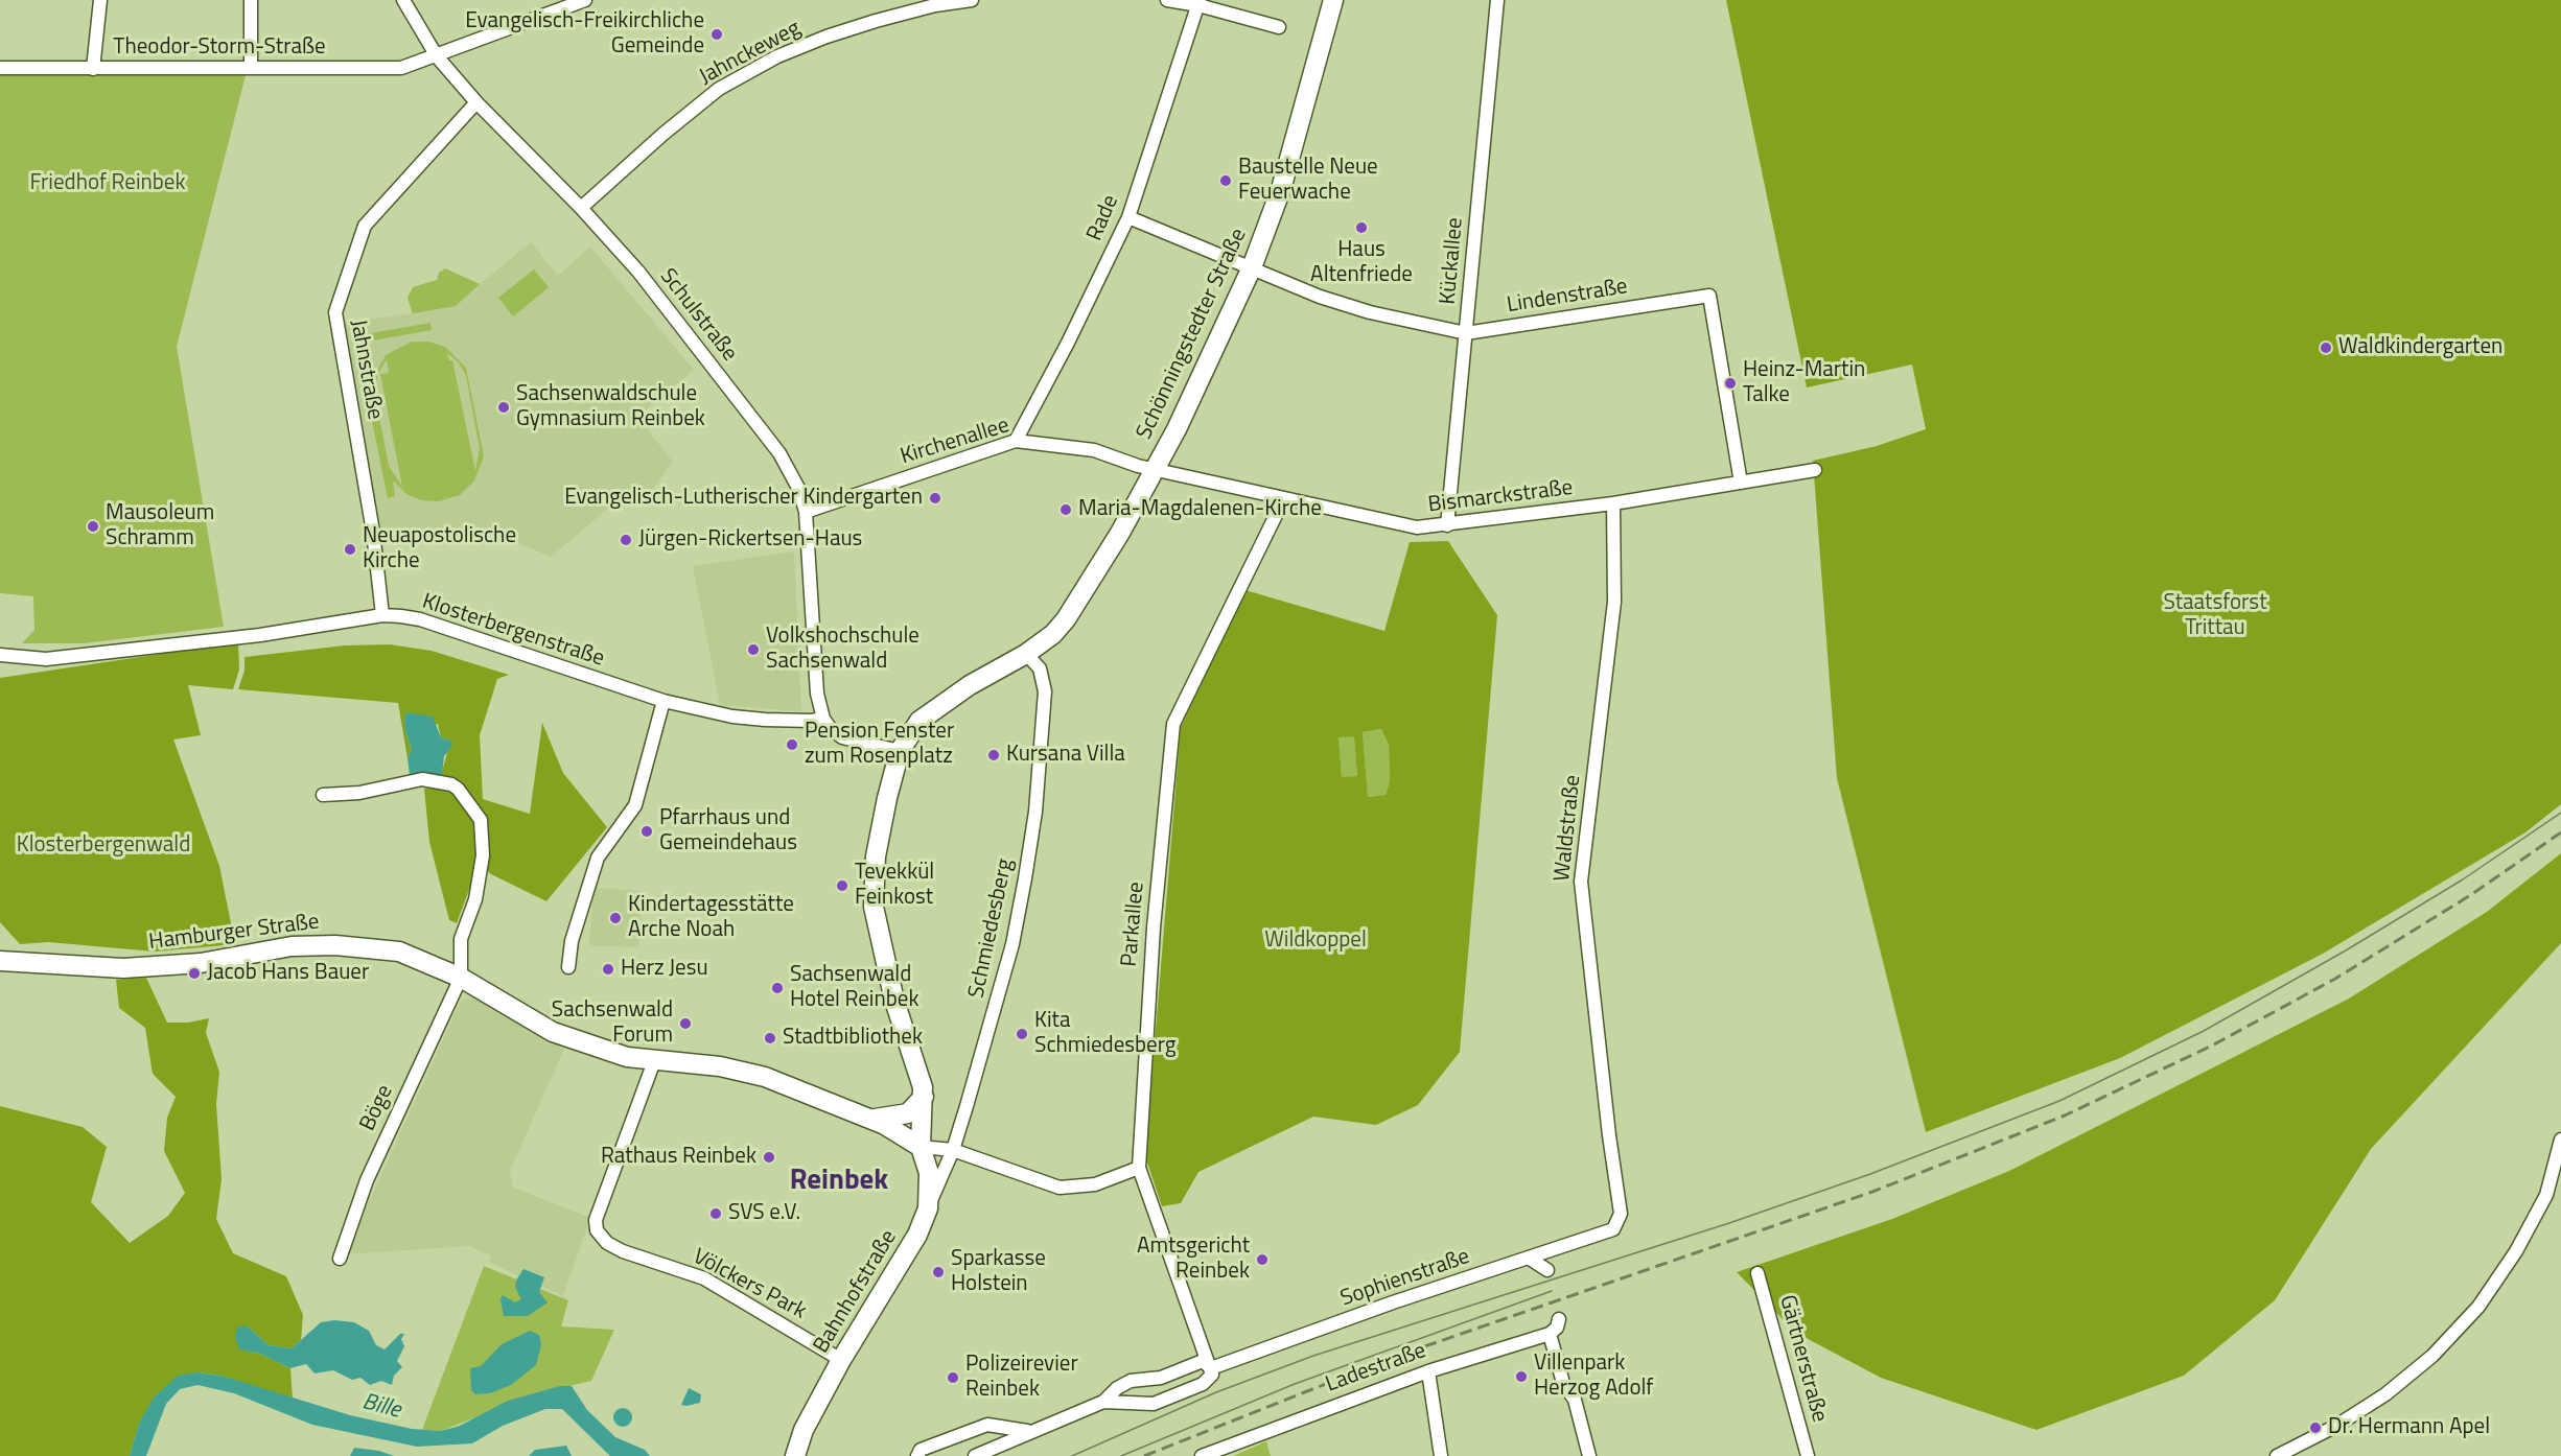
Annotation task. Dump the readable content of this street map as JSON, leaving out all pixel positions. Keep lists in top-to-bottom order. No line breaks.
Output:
{"streets":{"main road":["Schönningstedter Straße","Hamburger Straße","Bahnhofstraße"],"street":["Theodor-Storm-Straße","Jahnckeweg","Rade","Kückallee","Lindenstraße","Schulstraße","Jahnstraße","Kirchenallee","Bismarckstraße","Klosterbergenstraße","Waldstraße","Parkallee","Schmiedesberg","Böge","Sophienstraße","Völckers Park","Gärtnerstraße","Ladestraße"]},"crossings":[["Theodor-Storm-Straße","Schulstraße"],["Jahnckeweg","Schulstraße"],["Rade","Lindenstraße"],["Rade","Kirchenallee"],["Kückallee","Lindenstraße"],["Kückallee","Bismarckstraße"],["Lindenstraße","Schönningstedter Straße"],["Lindenstraße","Bismarckstraße"],["Schulstraße","Jahnstraße"],["Schulstraße","Kirchenallee"],["Schulstraße","Klosterbergenstraße"],["Schönningstedter Straße","Kirchenallee"],["Schönningstedter Straße","Bismarckstraße"],["Schönningstedter Straße","Schmiedesberg"],["Schönningstedter Straße","Bahnhofstraße"],["Jahnstraße","Klosterbergenstraße"],["Kirchenallee","Bismarckstraße"],["Bismarckstraße","Waldstraße"],["Bismarckstraße","Parkallee"],["Waldstraße","Sophienstraße"],["Parkallee","Sophienstraße"],["Schmiedesberg","Bahnhofstraße"],["Hamburger Straße","Böge"],["Hamburger Straße","Völckers Park"],["Hamburger Straße","Bahnhofstraße"],["Völckers Park","Bahnhofstraße"]],"districts":["Reinbek"],"water":["Bille"],"parks":["Friedhof Reinbek","Staatsforst Trittau","Klosterbergenwald","Wildkoppel"],"places":["Evangelisch-Freikirchliche Gemeinde","Baustelle Neue Feuerwache","Haus Altenfriede","Waldkindergarten","Heinz-Martin Talke","Sachsenwaldschule Gymnasium Reinbek","Evangelisch-Lutherischer Kindergarten","Maria-Magdalenen-Kirche","Mausoleum Schramm","Jürgen-Rickertsen-Haus","Neuapostolische Kirche","Volkshochschule Sachsenwald","Pension Fenster zum Rosenplatz","Kursana Villa","Pfarrhaus und Gemeindehaus","Tevekkül Feinkost","Kindertagesstätte Arche Noah","Herz Jesu","Jacob Hans Bauer","Sachsenwald Hotel Reinbek","Sachsenwald Forum","Kita Schmiedesberg","Stadtbibliothek","Rathaus Reinbek","SVS e.V.","Amtsgericht Reinbek","Sparkasse Holstein","Villenpark Herzog Adolf","Polizeirevier Reinbek","Dr. Hermann Apel"]}
